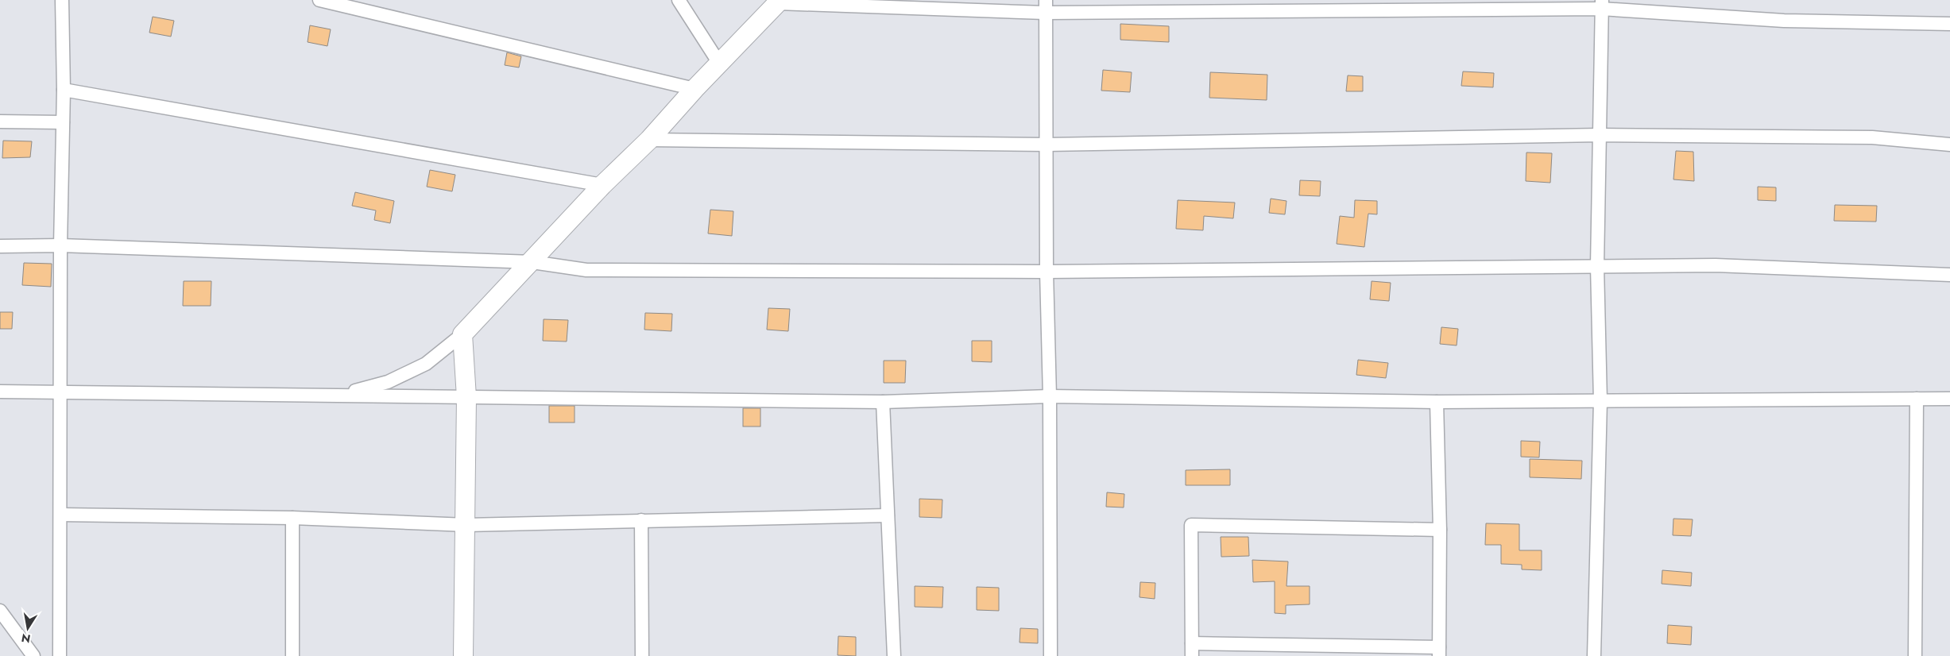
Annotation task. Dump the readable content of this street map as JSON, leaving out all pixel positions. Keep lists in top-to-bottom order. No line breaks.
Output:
{"north":"bottom"}
